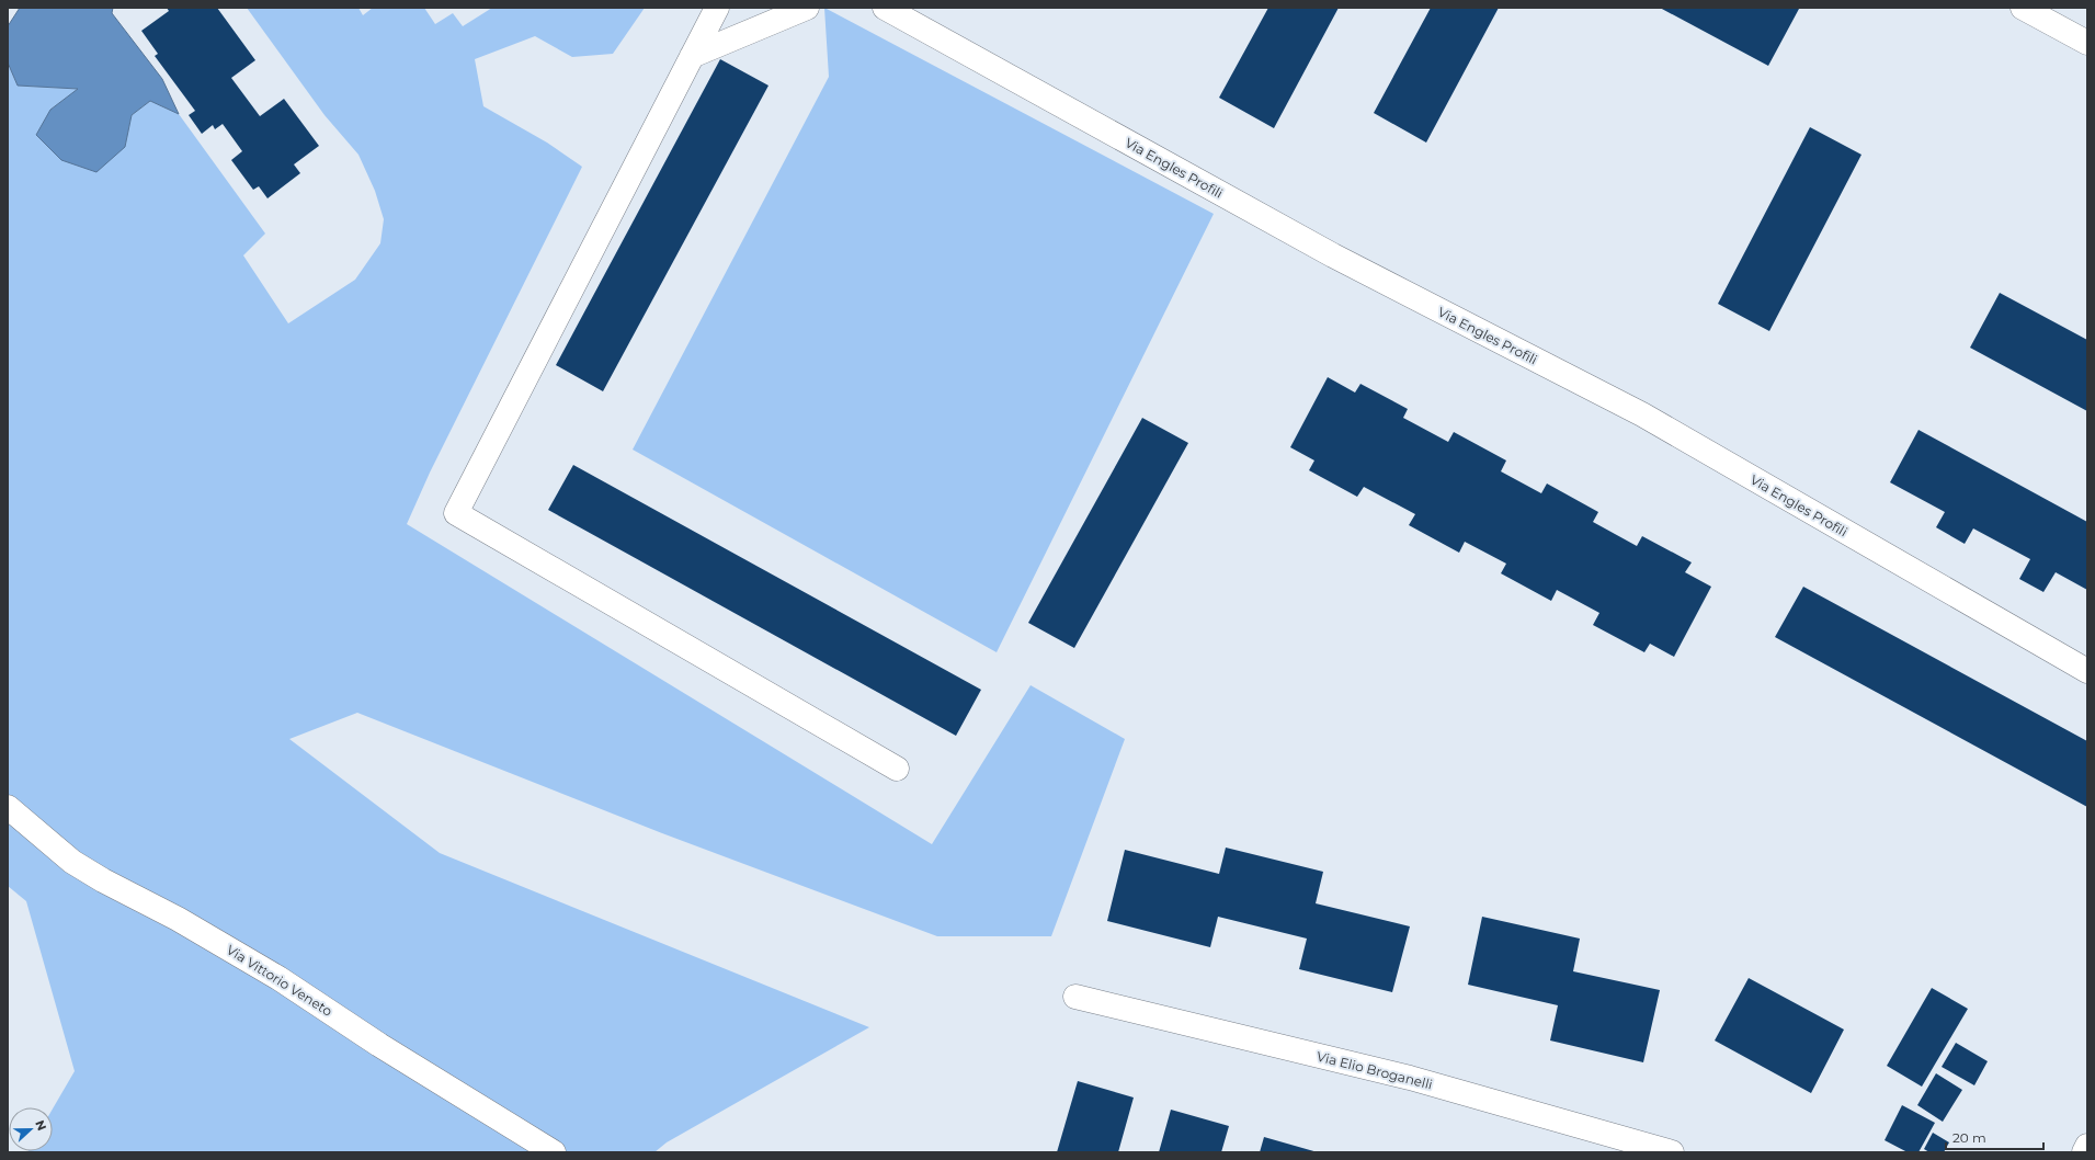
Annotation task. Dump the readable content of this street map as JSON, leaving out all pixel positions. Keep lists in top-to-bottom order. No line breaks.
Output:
{"streets":{"street":["Via Engles Profili","Via Vittorio Veneto","Via Elio Broganelli"]},"scale_bar":"20 m","north":"right"}
